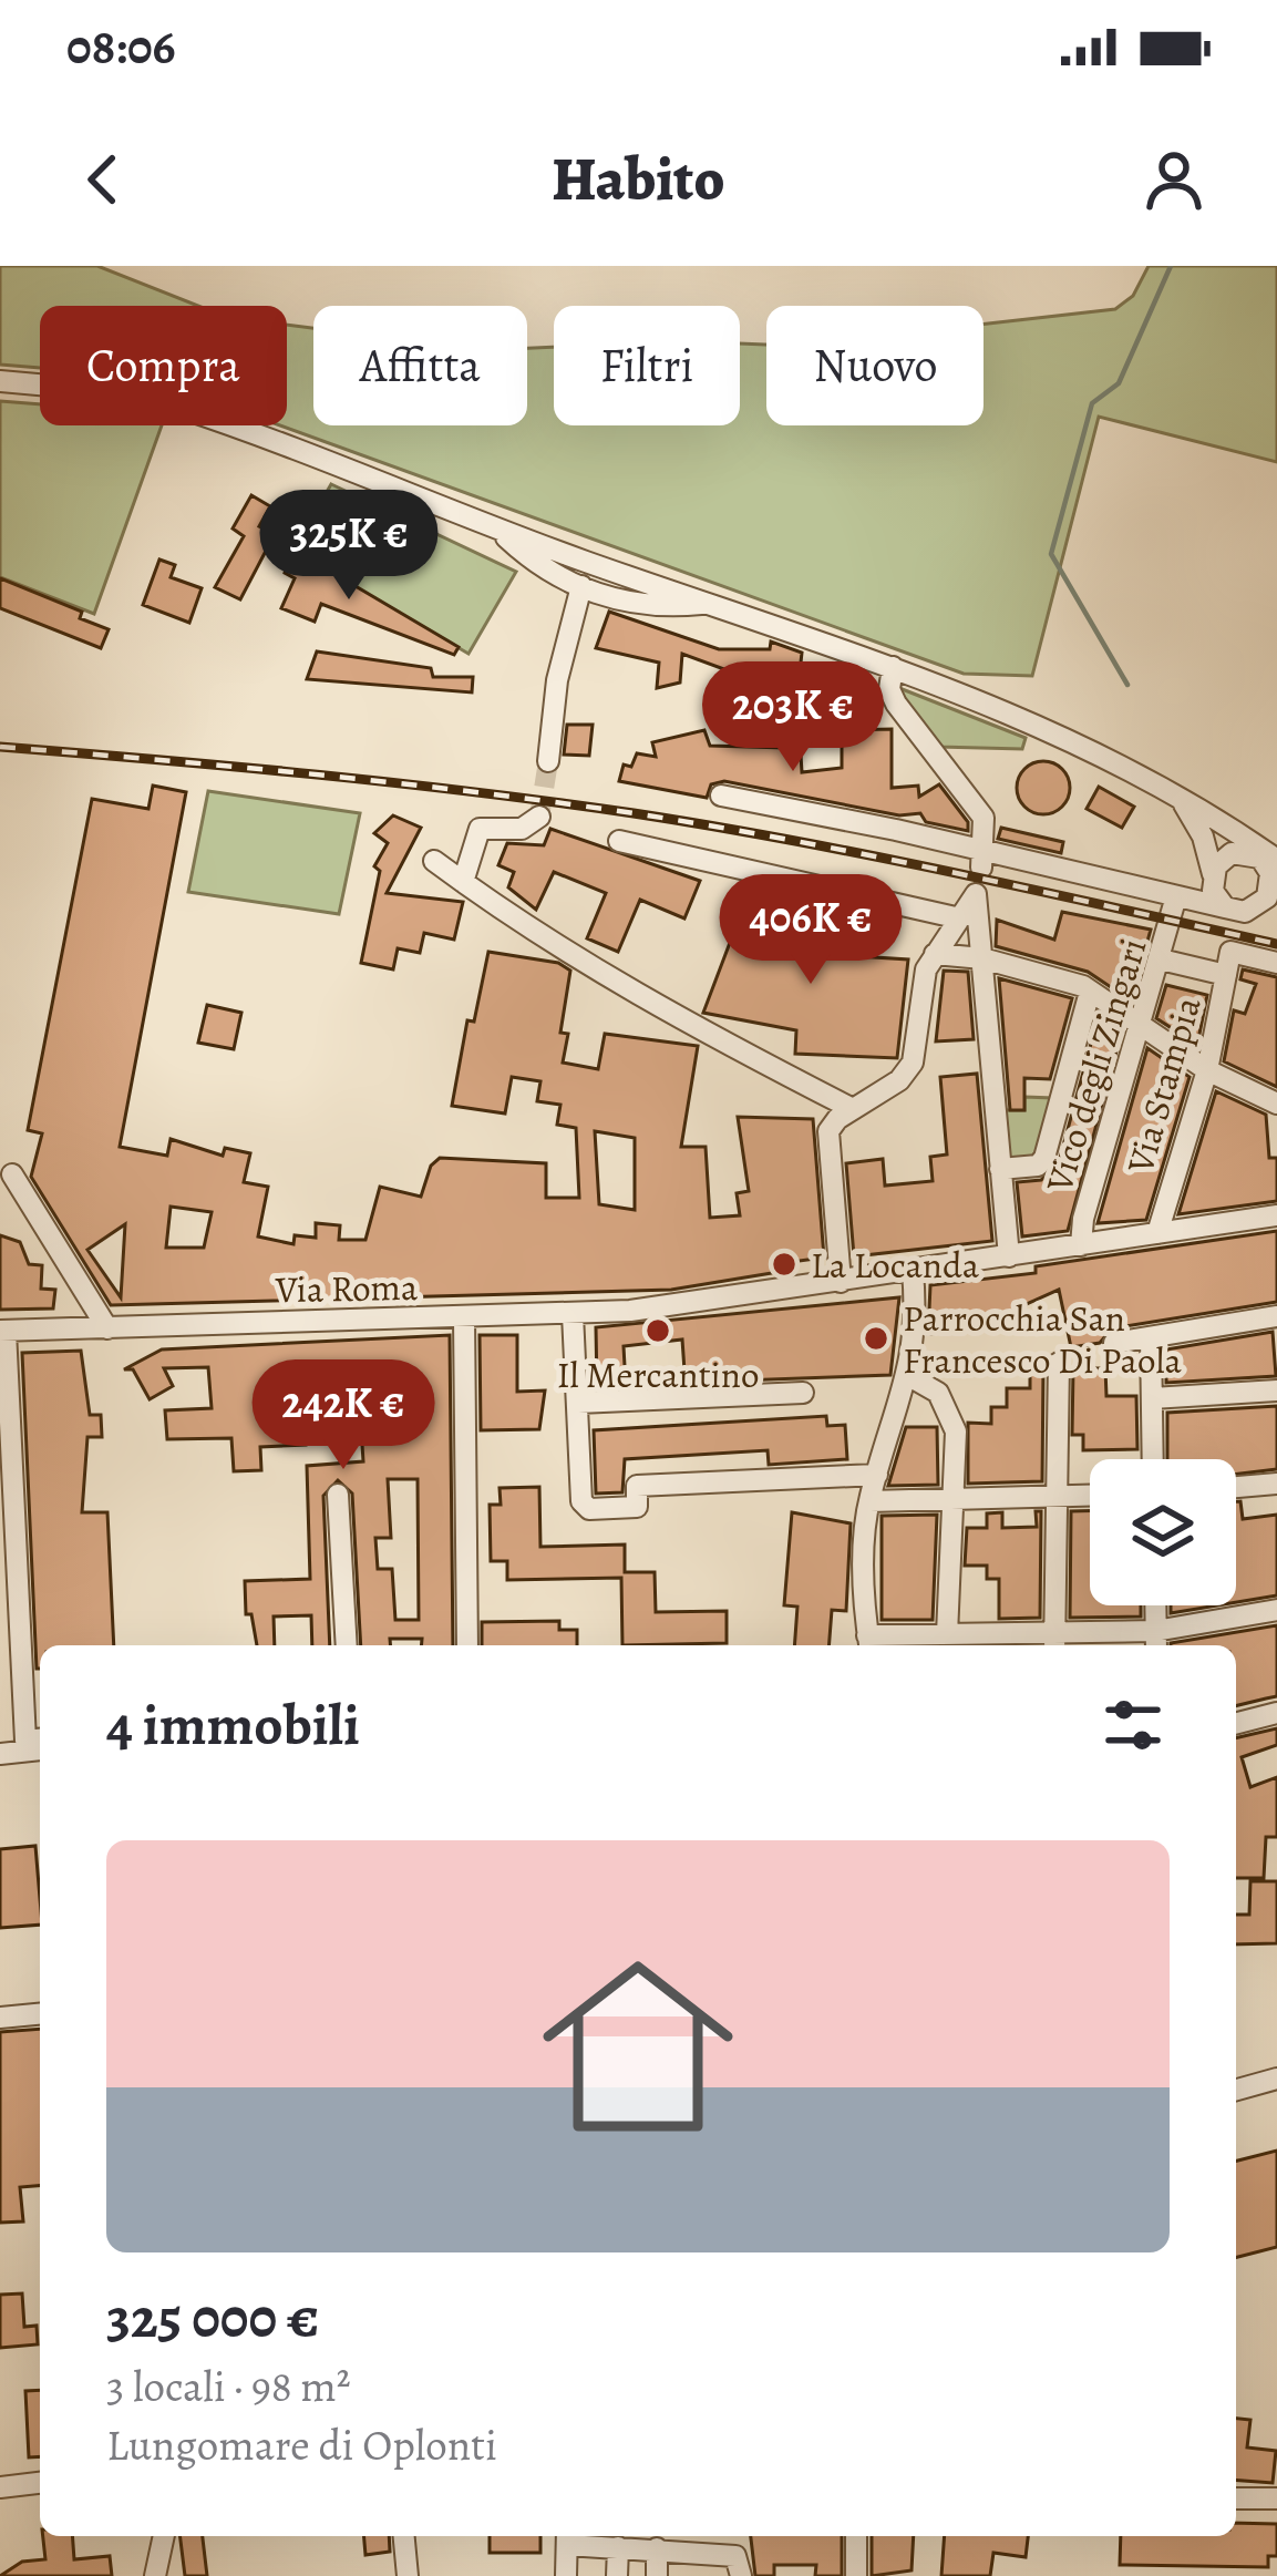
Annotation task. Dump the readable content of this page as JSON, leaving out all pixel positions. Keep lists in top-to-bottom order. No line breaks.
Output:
{"streets":{"street":["Vico degli Zingari","Via Stampia","Via Roma"]},"crossings":[["Vico degli Zingari","Via Roma"],["Via Stampia","Via Roma"]],"places":["La Locanda","Il Mercantino","Parrocchia San Francesco Di Paola"],"page":{"status":"08:06","header":"Habito","chip":["Compra","Affitta","Filtri","Nuovo"],"price":["325K €","203K €","406K €","242K €"],"heading":"4 immobili","list":[{"name":"325 000 €","note":"3 locali · 98 m² · Lungomare di Oplonti"}]}}
